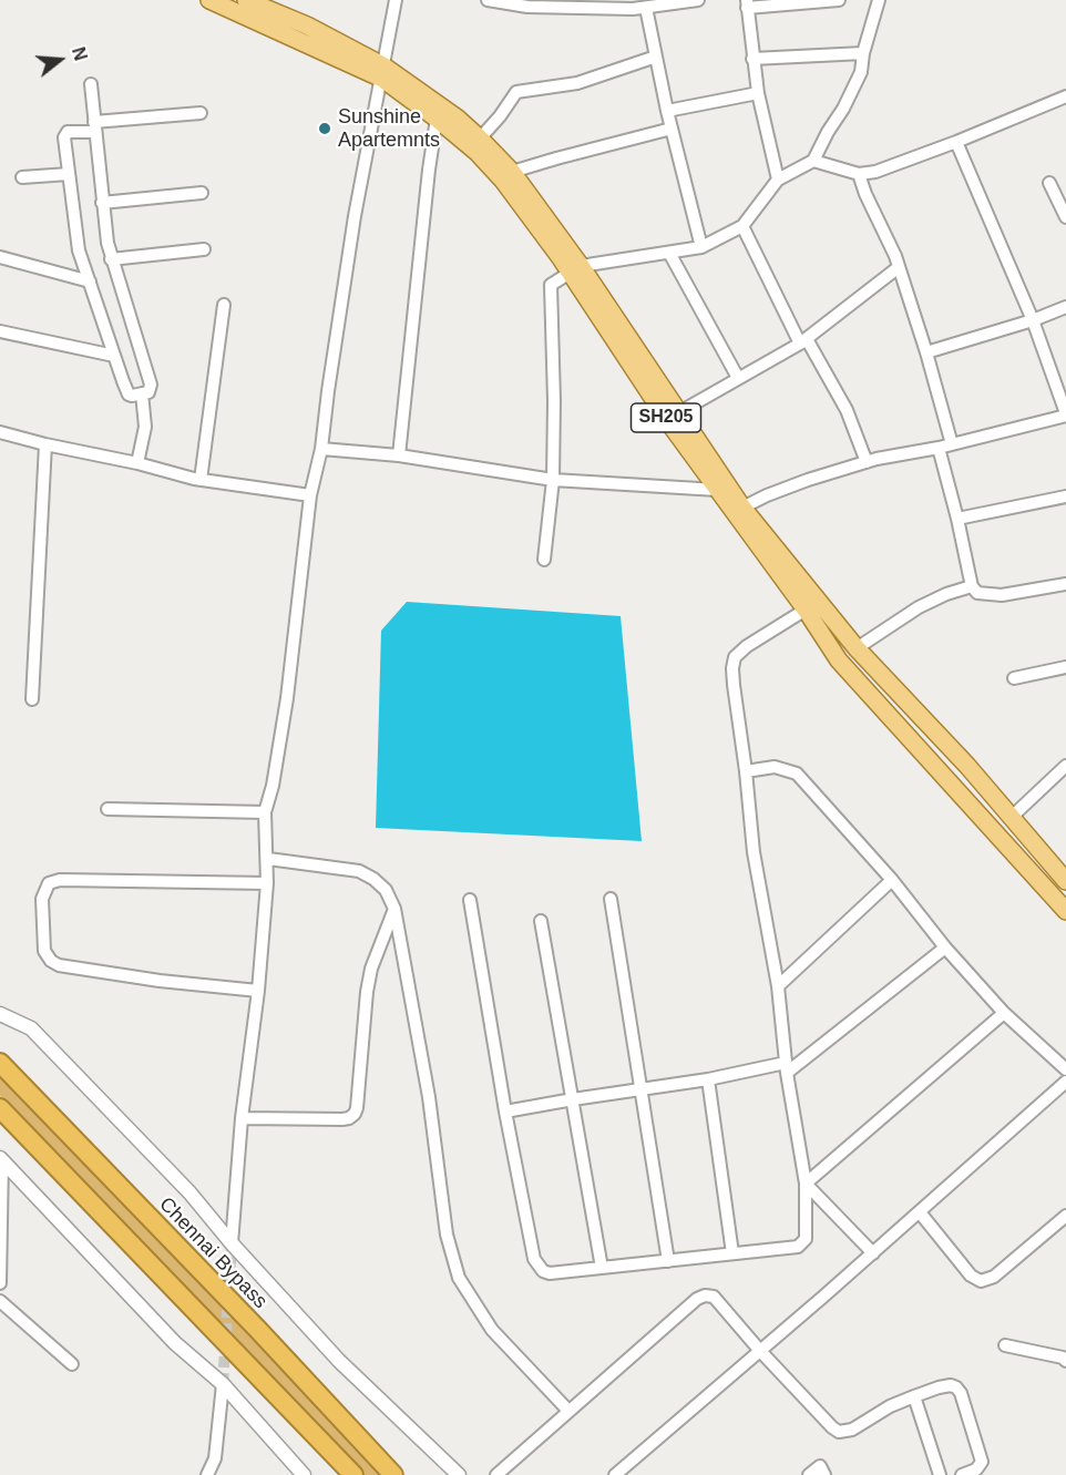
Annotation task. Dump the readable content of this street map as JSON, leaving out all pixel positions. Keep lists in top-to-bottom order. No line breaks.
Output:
{"streets":{"highway":["Chennai Bypass"],"main road":["SH205"]},"places":["Sunshine Apartemnts"],"north":"right"}
